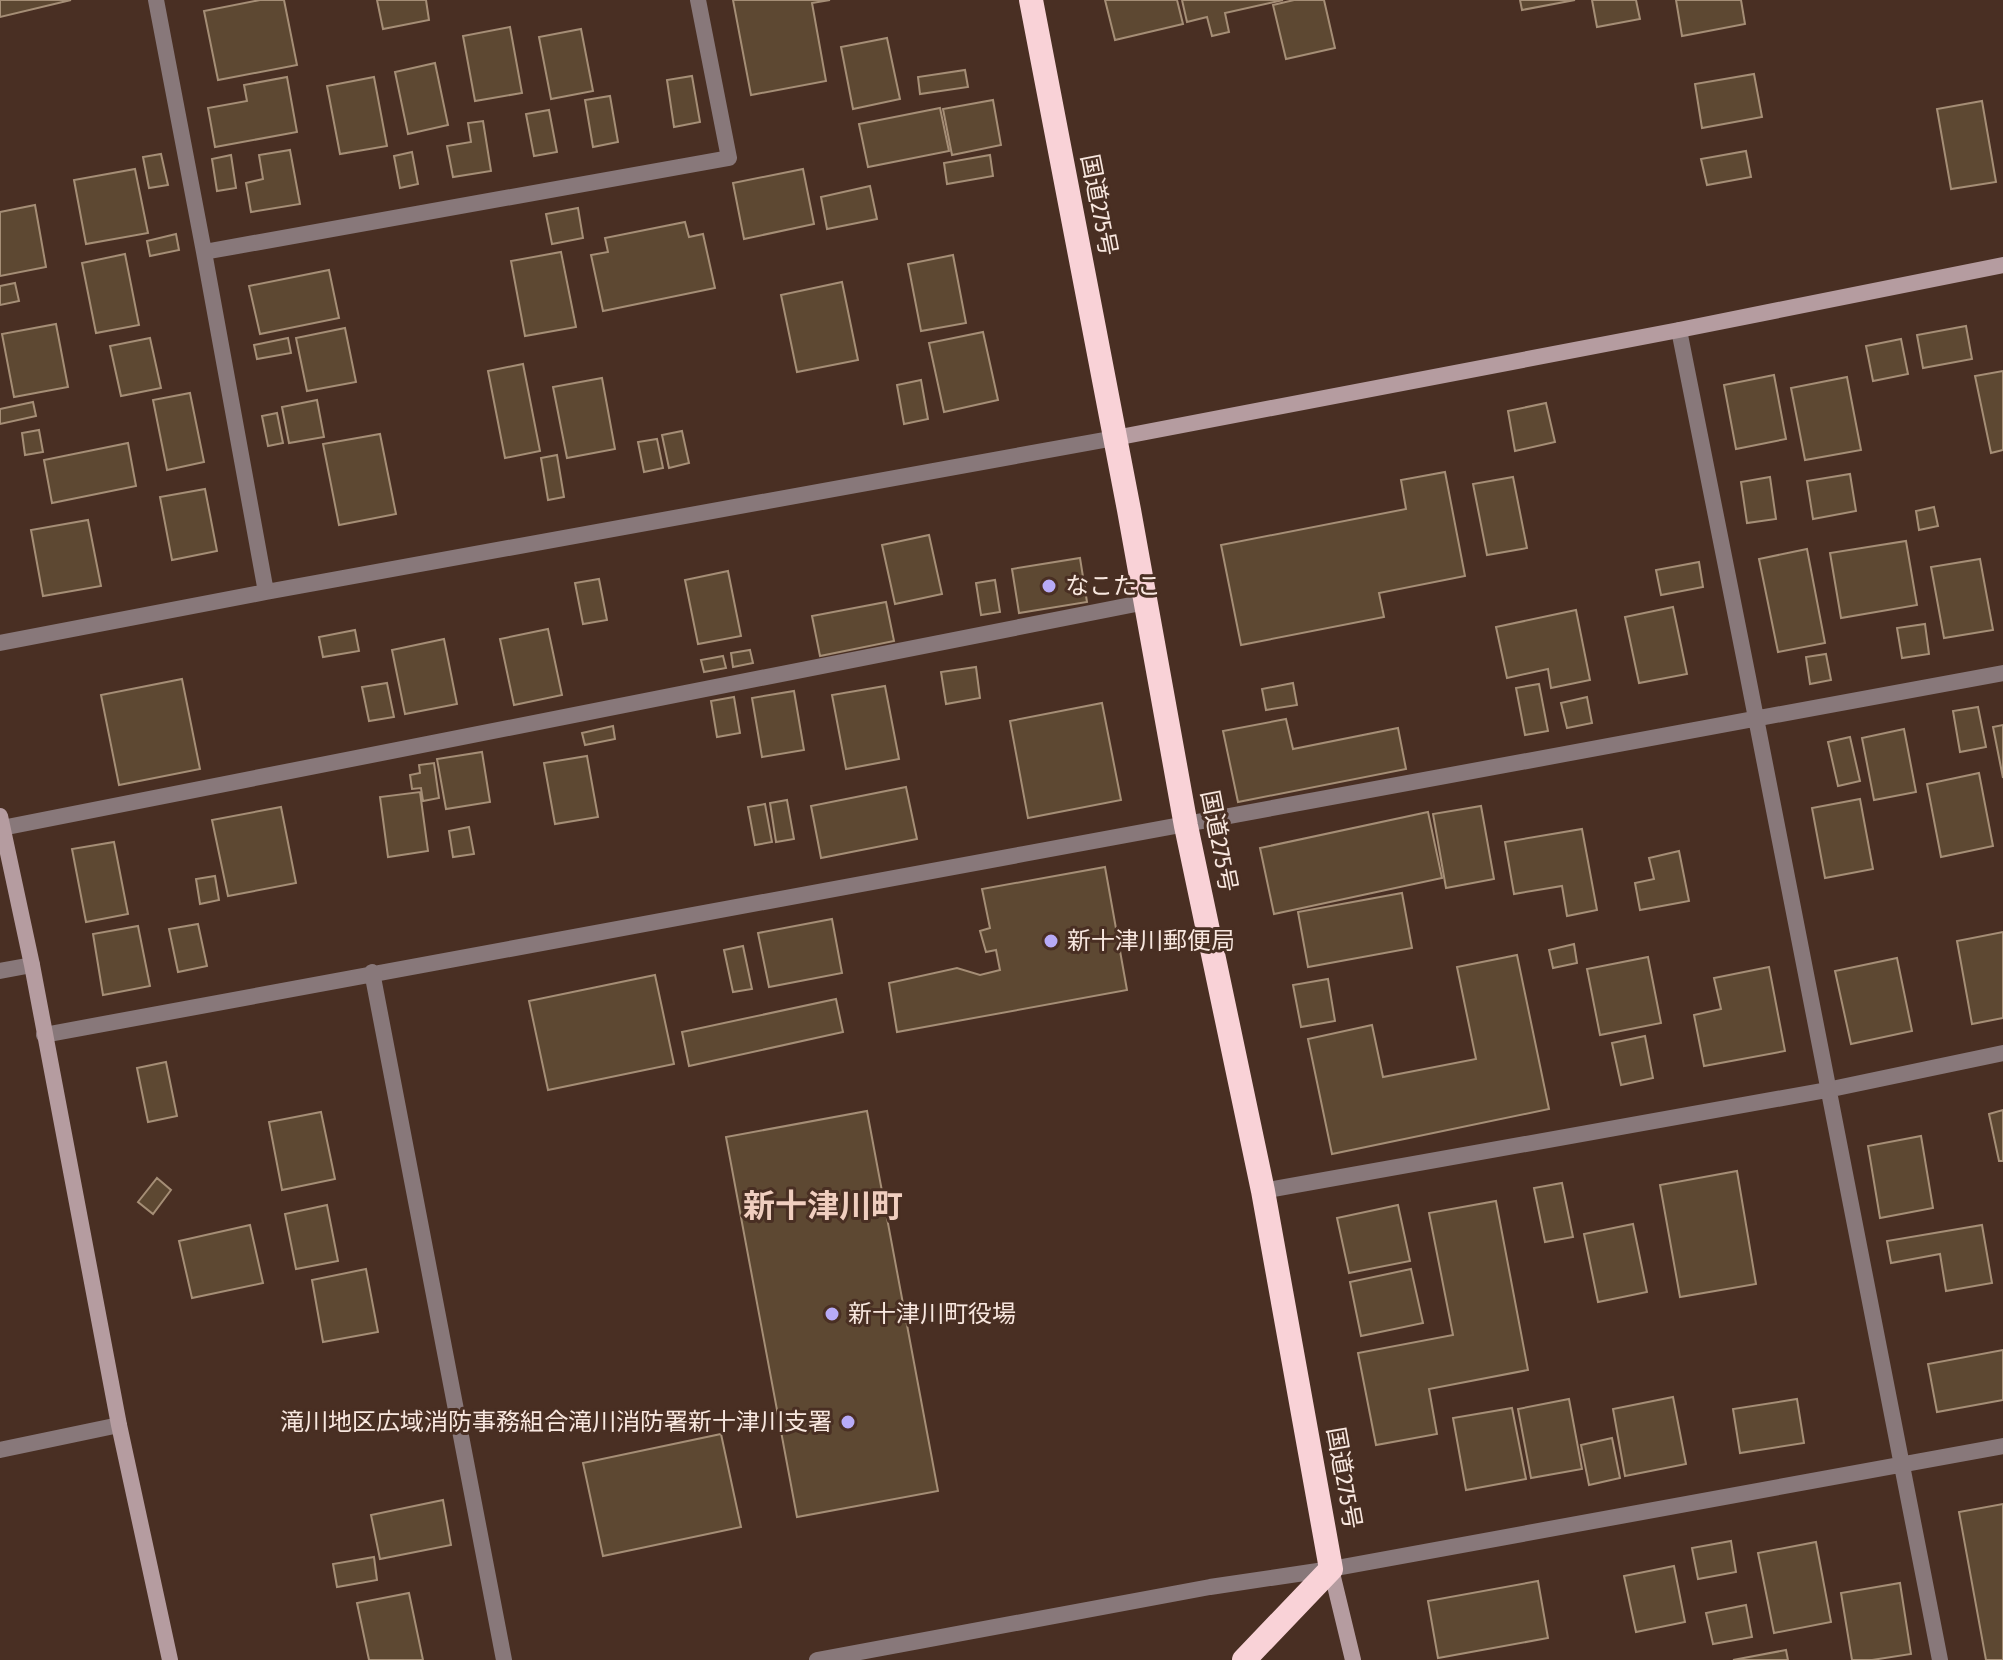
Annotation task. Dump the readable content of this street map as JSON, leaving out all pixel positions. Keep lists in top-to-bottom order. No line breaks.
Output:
{"streets":{"highway":["国道275号"]},"districts":["新十津川町"],"places":["なこたこ","新十津川郵便局","新十津川町役場","滝川地区広域消防事務組合滝川消防署新十津川支署"]}
